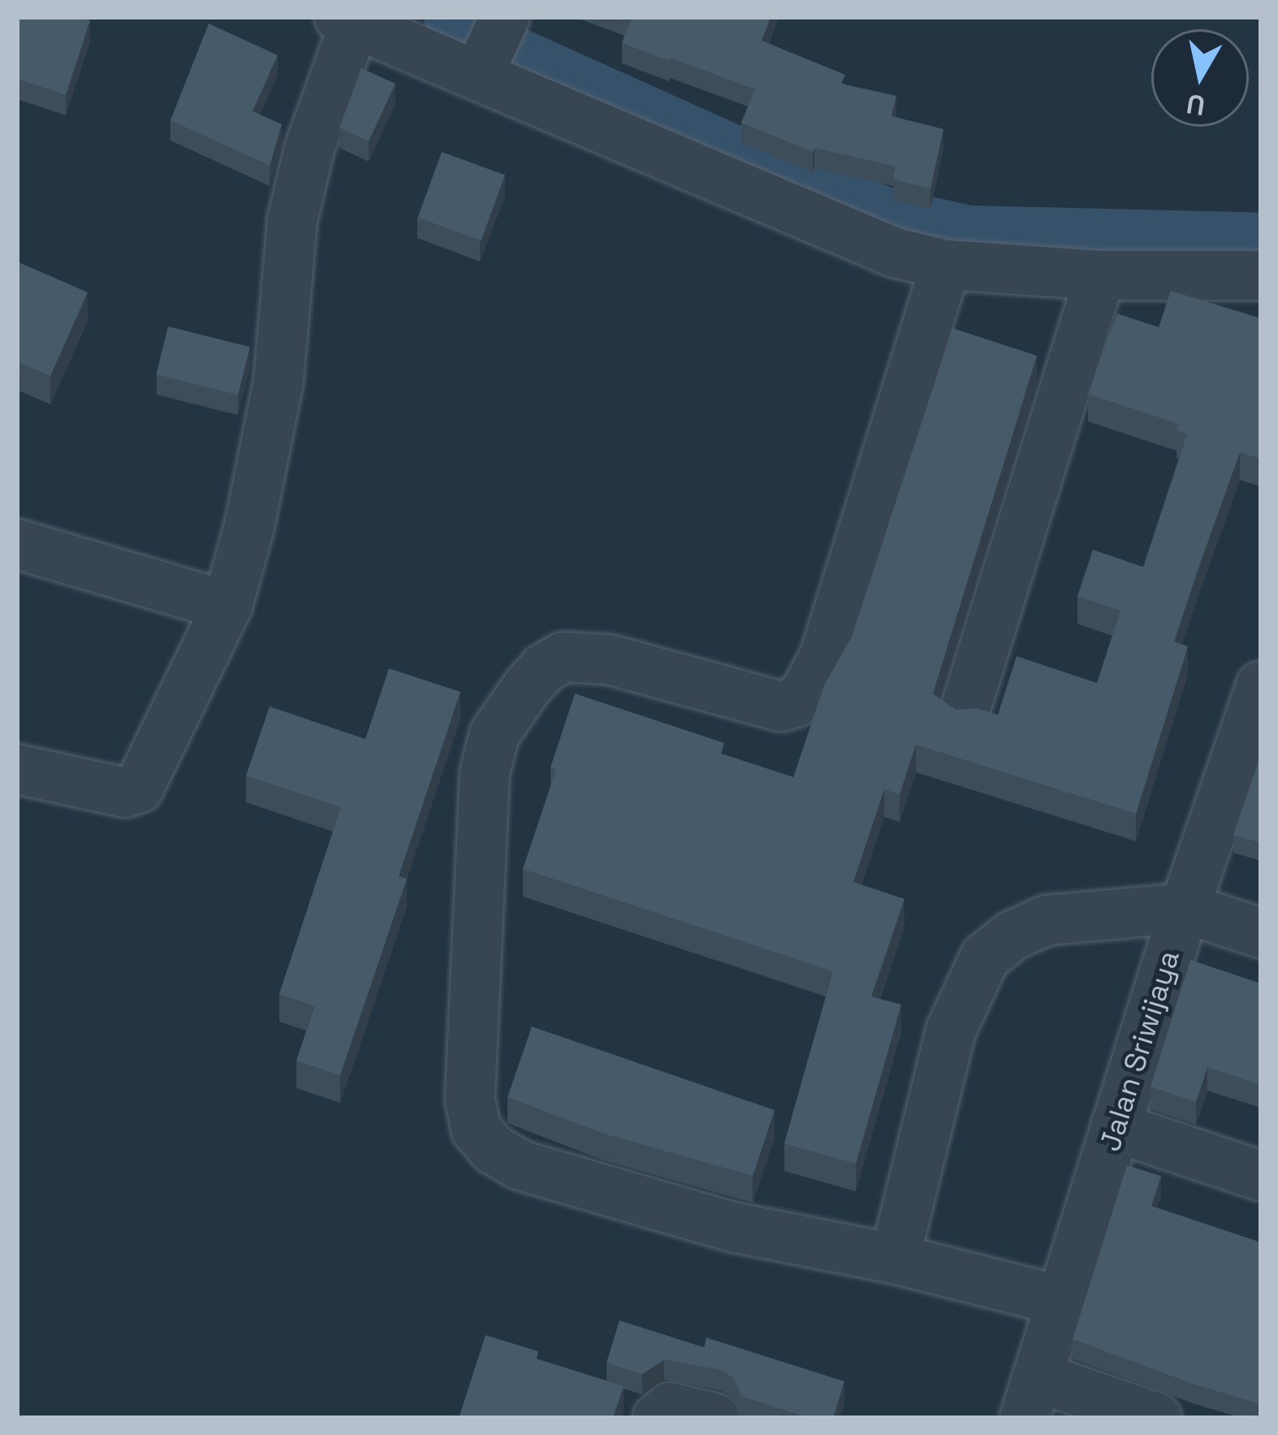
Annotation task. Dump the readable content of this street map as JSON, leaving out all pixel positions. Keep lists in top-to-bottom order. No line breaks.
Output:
{"streets":{"street":["Jalan Sriwijaya"]},"north":"bottom"}
